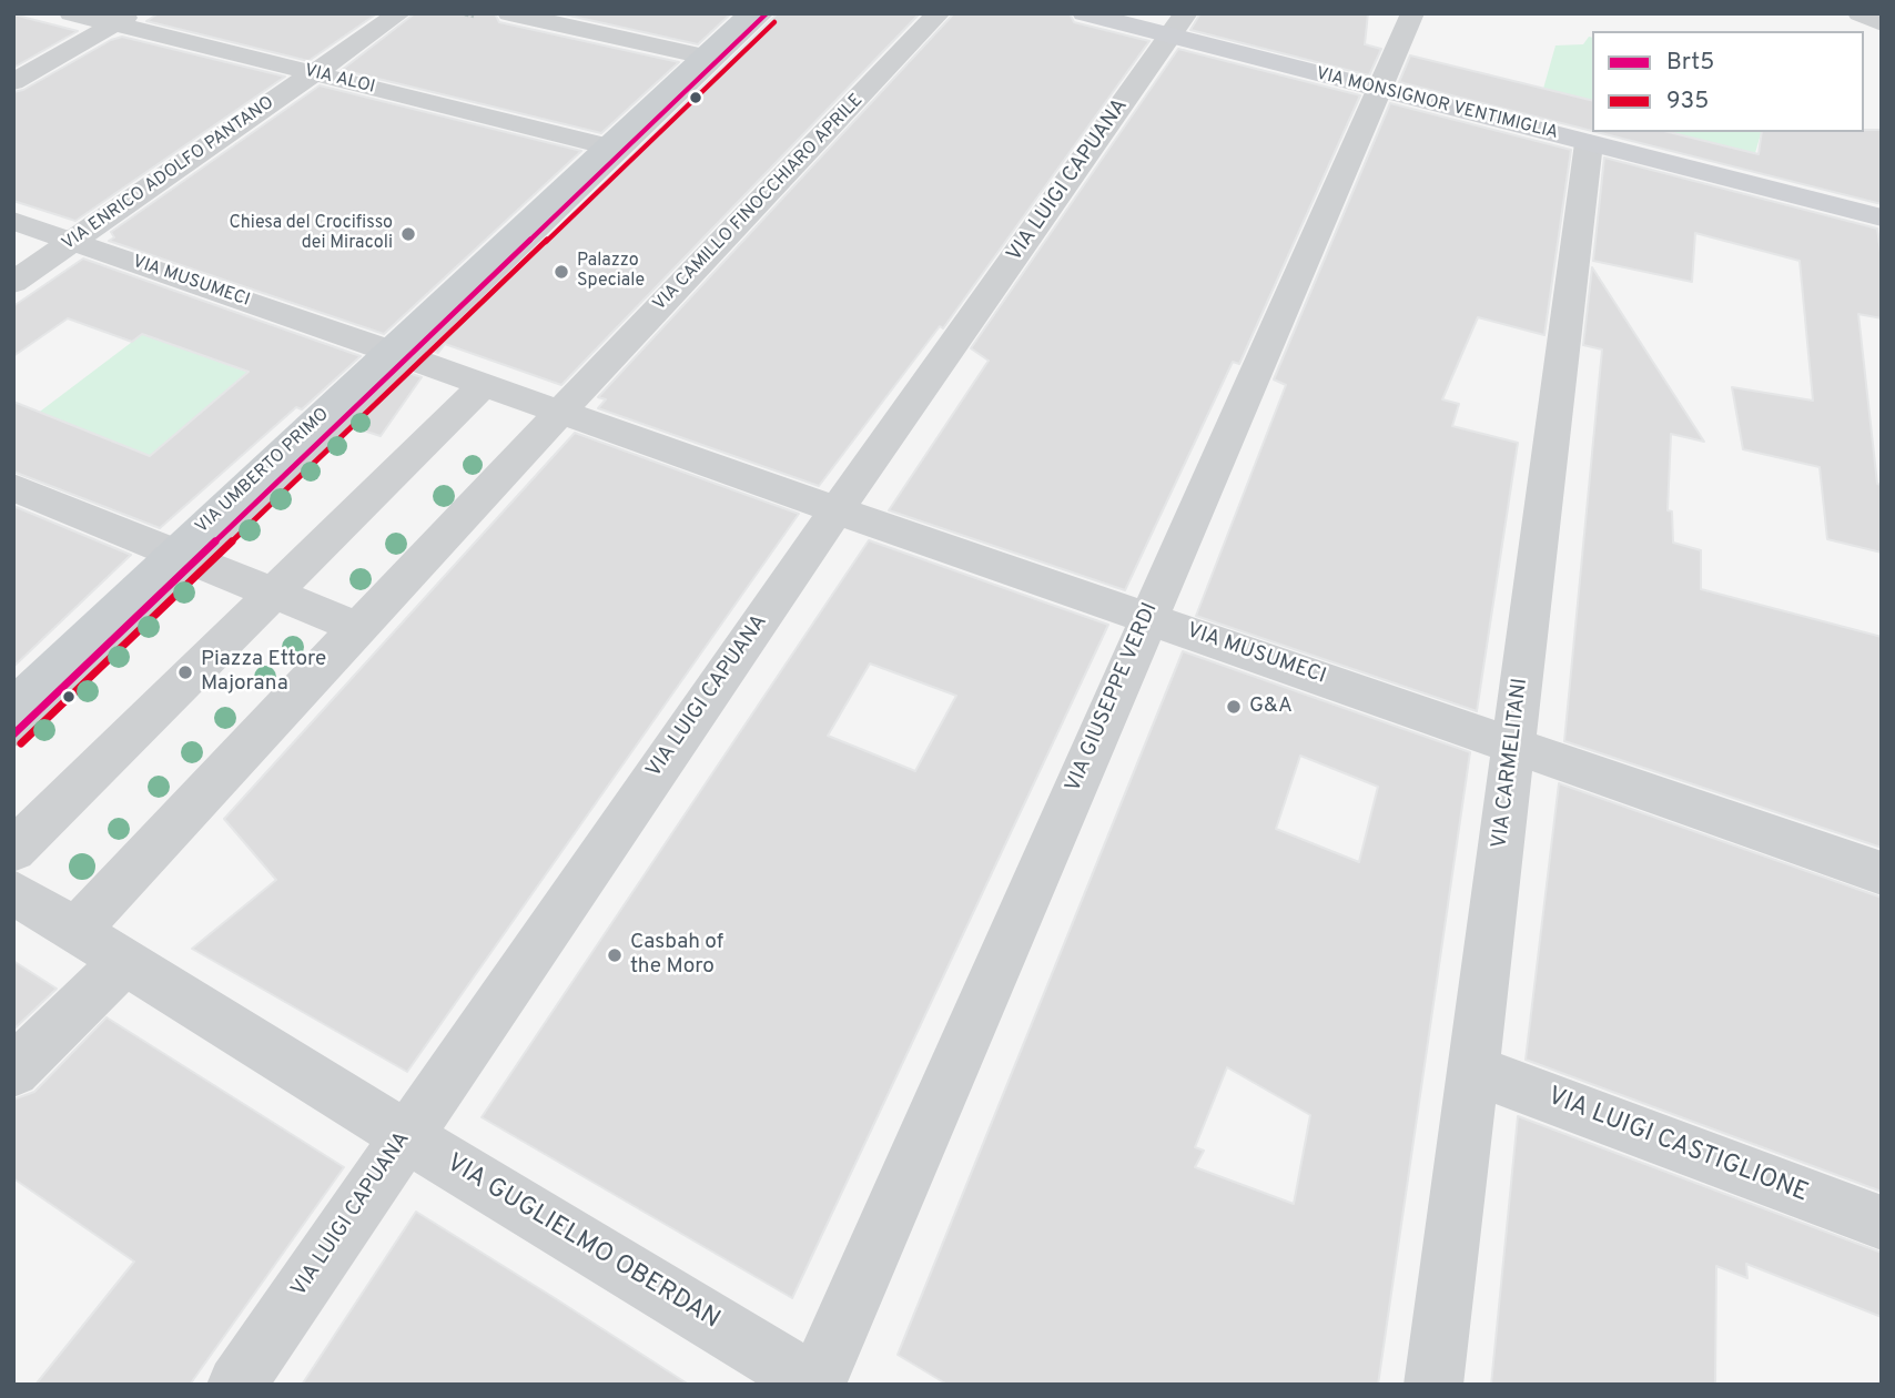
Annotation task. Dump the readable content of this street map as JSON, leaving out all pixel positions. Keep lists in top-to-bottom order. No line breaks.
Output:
{"streets":{"main road":["VIA MONSIGNOR VENTIMIGLIA","VIA UMBERTO PRIMO"],"street":["VIA ALOI","VIA ENRICO ADOLFO PANTANO","VIA LUIGI CAPUANA","VIA CAMILLO FINOCCHIARO APRILE","VIA MUSUMECI","VIA GIUSEPPE VERDI","VIA CARMELITANI","VIA LUIGI CASTIGLIONE","VIA GUGLIELMO OBERDAN"]},"crossings":[["VIA ALOI","VIA ENRICO ADOLFO PANTANO"],["VIA ALOI","VIA UMBERTO PRIMO"],["VIA MONSIGNOR VENTIMIGLIA","VIA LUIGI CAPUANA"],["VIA MONSIGNOR VENTIMIGLIA","VIA GIUSEPPE VERDI"],["VIA MONSIGNOR VENTIMIGLIA","VIA CARMELITANI"],["VIA ENRICO ADOLFO PANTANO","VIA MUSUMECI"],["VIA LUIGI CAPUANA","VIA MUSUMECI"],["VIA LUIGI CAPUANA","VIA GUGLIELMO OBERDAN"],["VIA CAMILLO FINOCCHIARO APRILE","VIA MUSUMECI"],["VIA MUSUMECI","VIA UMBERTO PRIMO"],["VIA MUSUMECI","VIA GIUSEPPE VERDI"],["VIA MUSUMECI","VIA CARMELITANI"],["VIA GIUSEPPE VERDI","VIA GUGLIELMO OBERDAN"],["VIA CARMELITANI","VIA LUIGI CASTIGLIONE"]],"places":["Chiesa del Crocifisso dei Miracoli","Palazzo Speciale","Piazza Ettore Majorana","G&A","Casbah of the Moro"],"lines":["transit line Brt5","transit line 935"],"legend":["Brt5","935"]}
